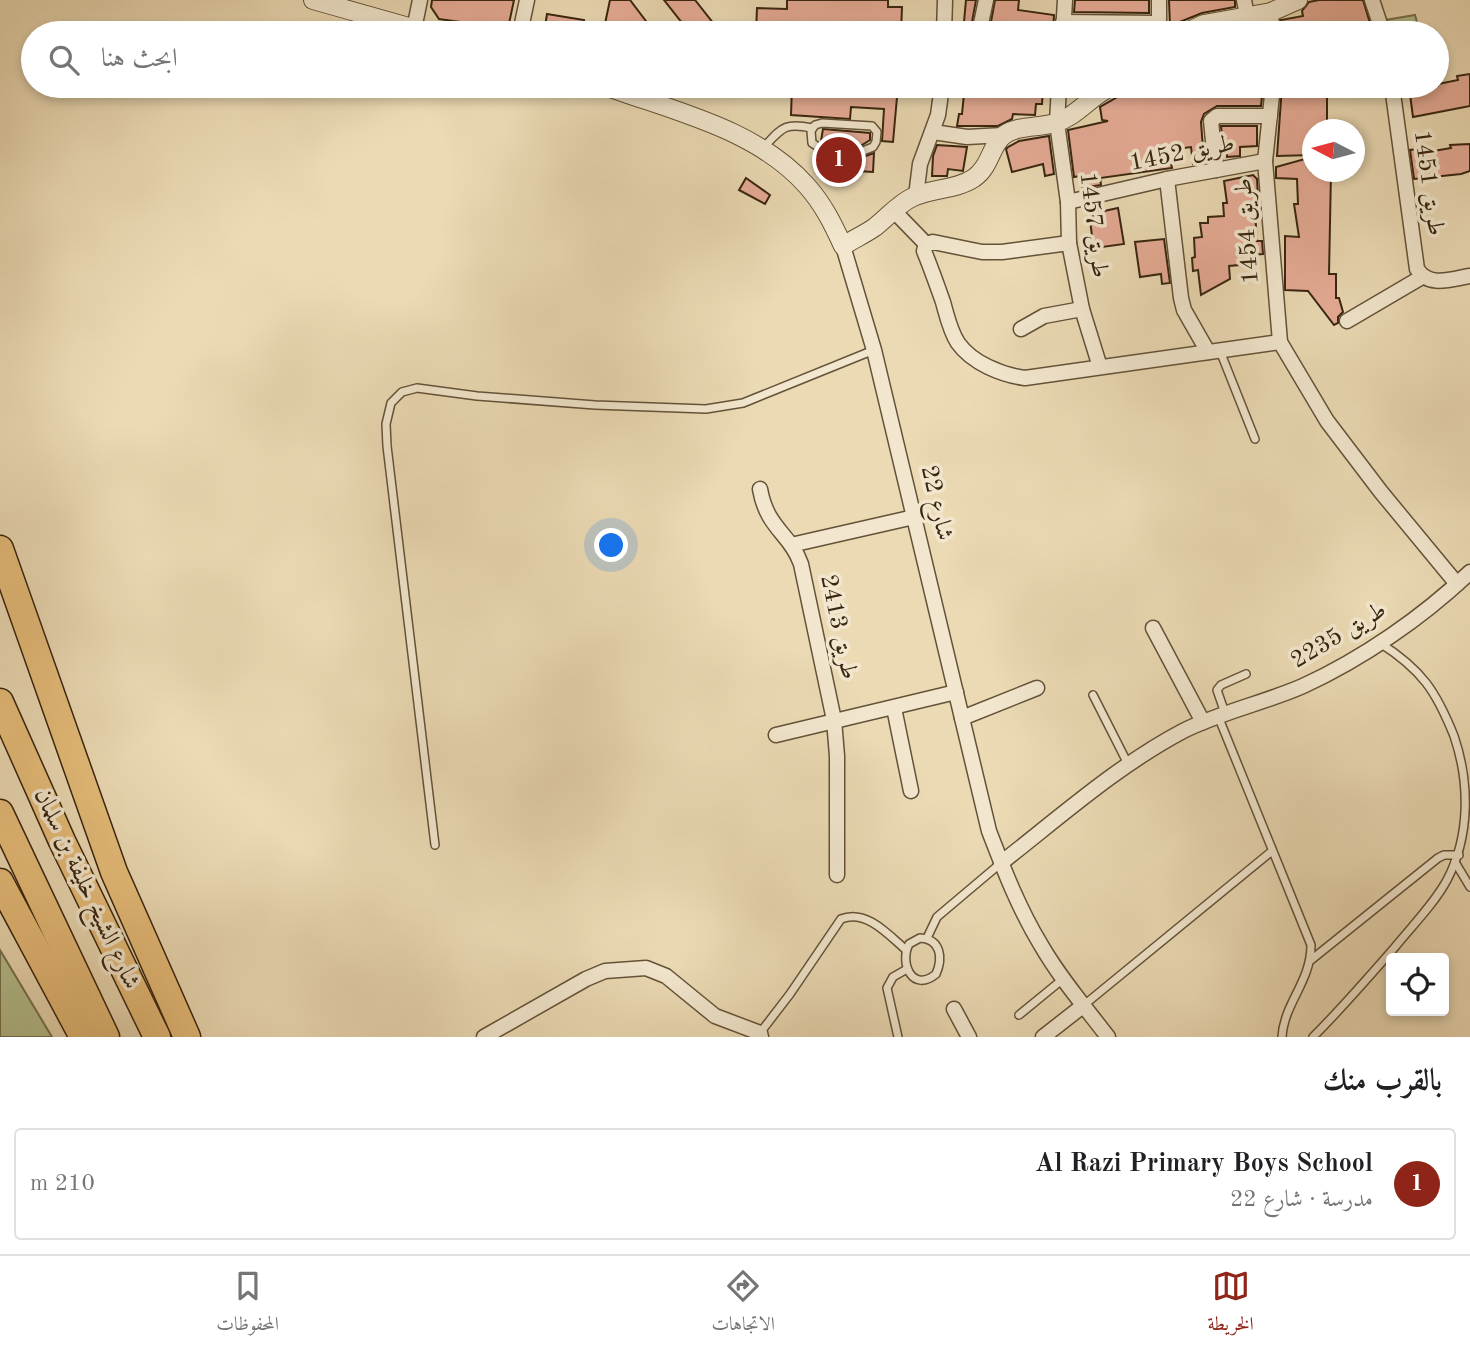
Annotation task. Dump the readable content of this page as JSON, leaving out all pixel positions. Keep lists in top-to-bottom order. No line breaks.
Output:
{"streets":{"highway":["شارع الشيخ خليفة بن سلمان"],"street":["طريق 1452","طريق 1451","طريق 1457","طريق 1454","شارع 22","طريق 2413","طريق 2235"]},"crossings":[["طريق 1452","طريق 1457"],["طريق 1452","طريق 1454"],["شارع 22","طريق 2235"]],"north":"left","page":{"search":"ابحث هنا","pins":"1","heading":"بالقرب منك","list":[{"mark":"1","name":"Al Razi Primary Boys School","note":"مدرسة · شارع 22","value":"210 m"}],"nav":["الخريطة","الاتجاهات","المحفوظات"]}}
